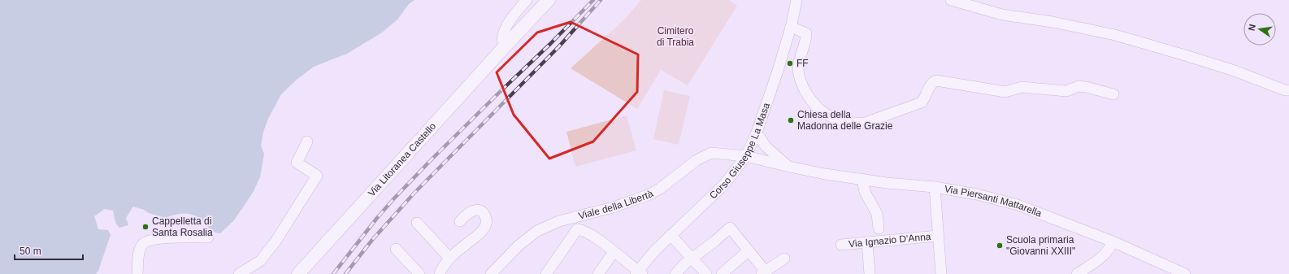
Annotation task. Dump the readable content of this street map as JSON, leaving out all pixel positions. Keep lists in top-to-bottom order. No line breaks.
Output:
{"streets":{"main road":["Via Litoranea Castello"],"street":["Corso Giuseppe La Masa","Via Piersanti Mattarella","Viale della Libertà","Via Ignazio D'Anna"]},"crossings":[["Corso Giuseppe La Masa","Viale della Libertà"],["Via Piersanti Mattarella","Viale della Libertà"]],"parks":["Cimitero di Trabia"],"places":["FF","Chiesa della Madonna delle Grazie","Cappelletta di Santa Rosalia","Scuola primaria \"Giovanni XXIII\""],"scale_bar":"50 m","north":"left"}
